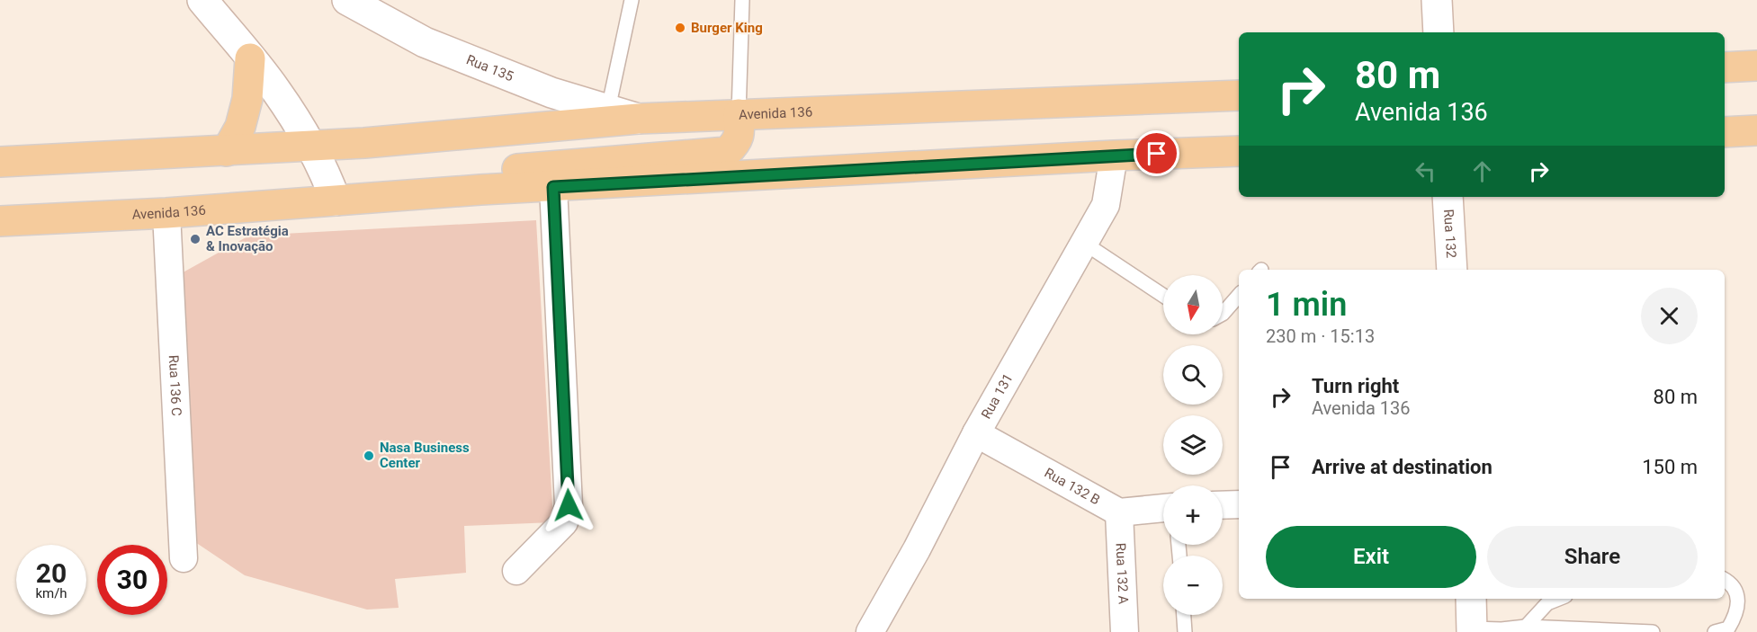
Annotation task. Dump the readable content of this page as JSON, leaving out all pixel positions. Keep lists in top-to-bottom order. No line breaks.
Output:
{"streets":{"main road":["Rua 135","Avenida 136","Rua 132"],"street":["Rua 136 C","Rua 131","Rua 132 B","Rua 132 A"]},"crossings":[["Rua 135","Avenida 136"],["Avenida 136","Rua 136 C"],["Avenida 136","Rua 131"],["Rua 131","Rua 132 B"],["Rua 132 B","Rua 132 A"]],"places":["Burger King","AC Estratégia & Inovação","Nasa Business Center"],"north":"bottom","page":{"turn":["80 m","Avenida 136"],"heading":["1 min","230 m · 15:13"],"map_buttons":["+","−"],"list":[{"name":"Turn right","note":"Avenida 136","value":"80 m"},{"name":"Arrive at destination","value":"150 m"}],"buttons":["Exit","Share"],"speed":"20 km/h","limit":"30"}}
